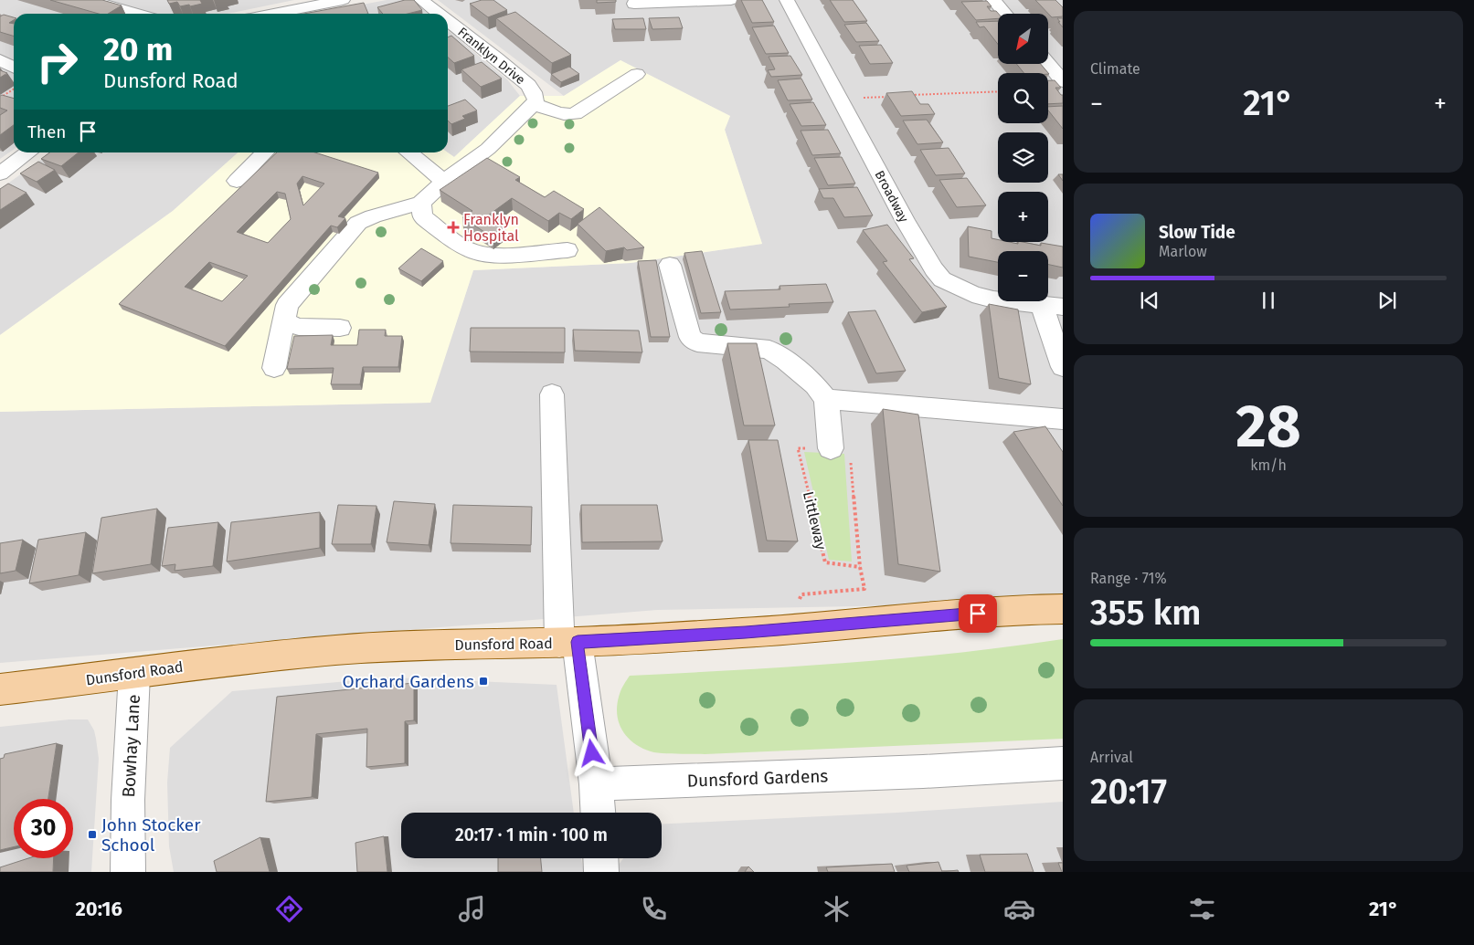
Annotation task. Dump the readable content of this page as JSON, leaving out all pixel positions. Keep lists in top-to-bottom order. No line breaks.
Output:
{"streets":{"main road":["Dunsford Road"],"street":["Franklyn Drive","Broadway","Bowhay Lane","Dunsford Gardens"],"path":["Littleway"]},"crossings":[["Dunsford Road","Bowhay Lane"]],"places":{"health":["Franklyn Hospital"],"transit":["Orchard Gardens","John Stocker School"]},"north":"bottom left","page":{"tile":["Climate",["28","km/h"],["Range · 71%","355 km"],["Arrival","20:17"]],"map_buttons":["+","−"],"turn":["20 m","Dunsford Road"],"heat":["−","21°","+"],"then":"Then","song":["Slow Tide","Marlow"],"limit":"30","trip":"20:17 · 1 min · 100 m","tabs":["20:16","21°"]}}
